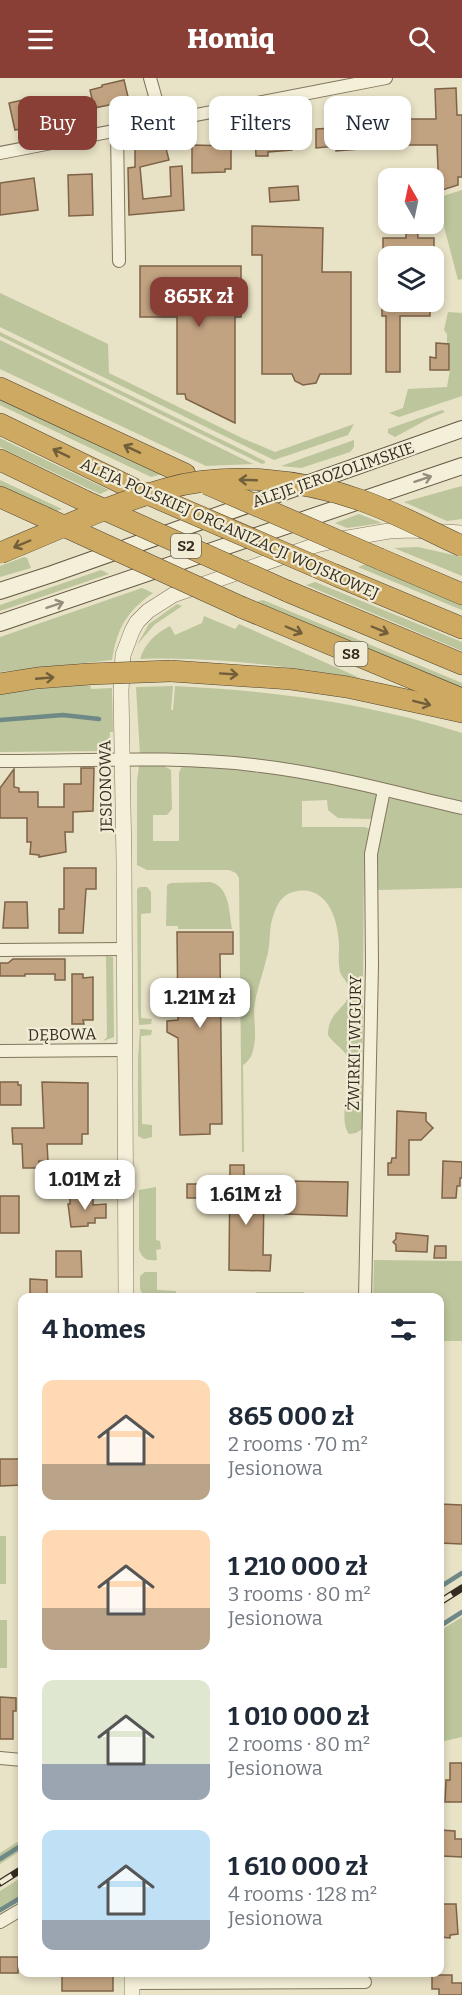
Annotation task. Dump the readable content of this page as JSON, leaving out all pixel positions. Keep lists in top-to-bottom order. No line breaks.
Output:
{"streets":{"highway":["ALEJA POLSKIEJ ORGANIZACJI WOJSKOWEJ","S2","S8"],"main road":["ALEJE JEROZOLIMSKIE"],"street":["JESIONOWA","DĘBOWA","ŻWIRKI I WIGURY"]},"crossings":[["JESIONOWA","DĘBOWA"]],"north":"top","page":{"header":"Homiq","chip":["Buy","Rent","Filters","New"],"price":["865K zł","1.21M zł","1.01M zł","1.61M zł"],"heading":"4 homes","list":[{"name":"865 000 zł","note":"2 rooms · 70 m² · Jesionowa"},{"name":"1 210 000 zł","note":"3 rooms · 80 m² · Jesionowa"},{"name":"1 010 000 zł","note":"2 rooms · 80 m² · Jesionowa"},{"name":"1 610 000 zł","note":"4 rooms · 128 m² · Jesionowa"}]}}
